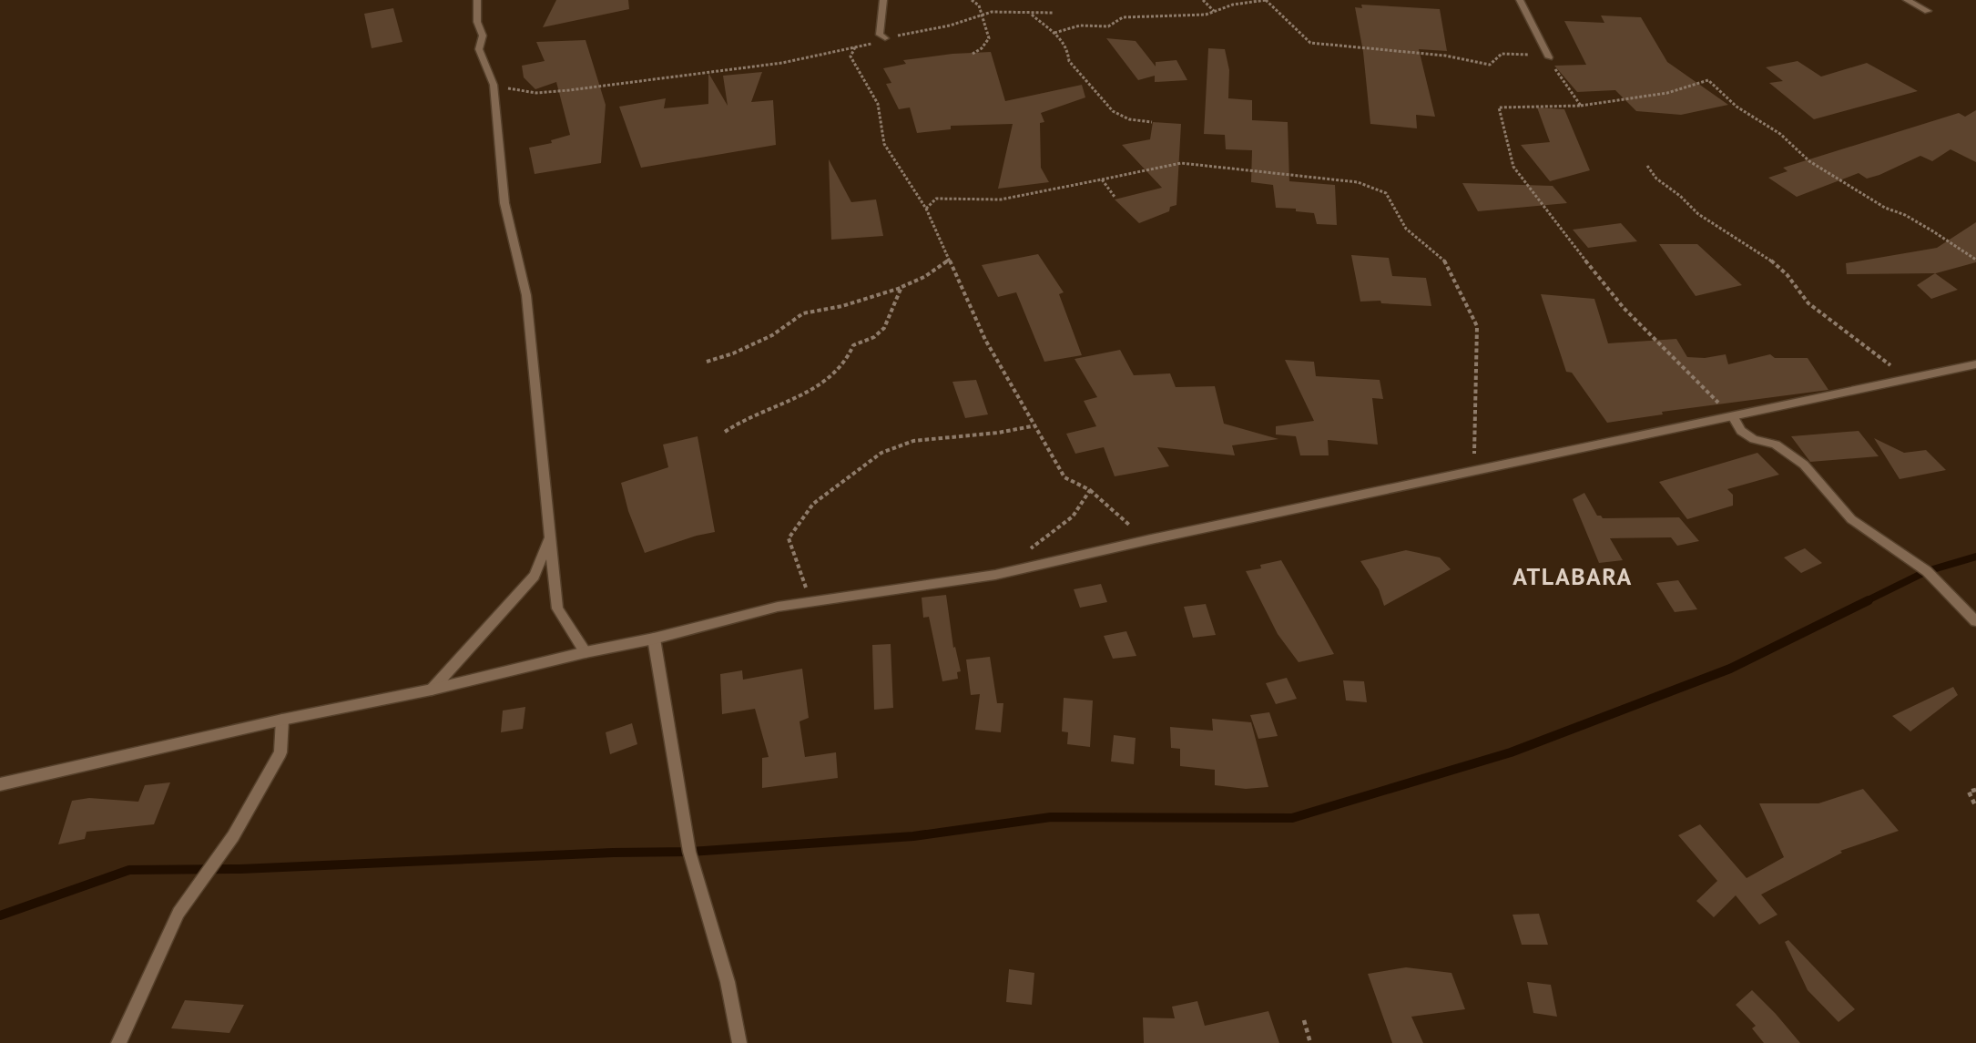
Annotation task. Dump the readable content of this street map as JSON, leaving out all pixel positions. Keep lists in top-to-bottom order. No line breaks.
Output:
{"districts":["ATLABARA"]}
